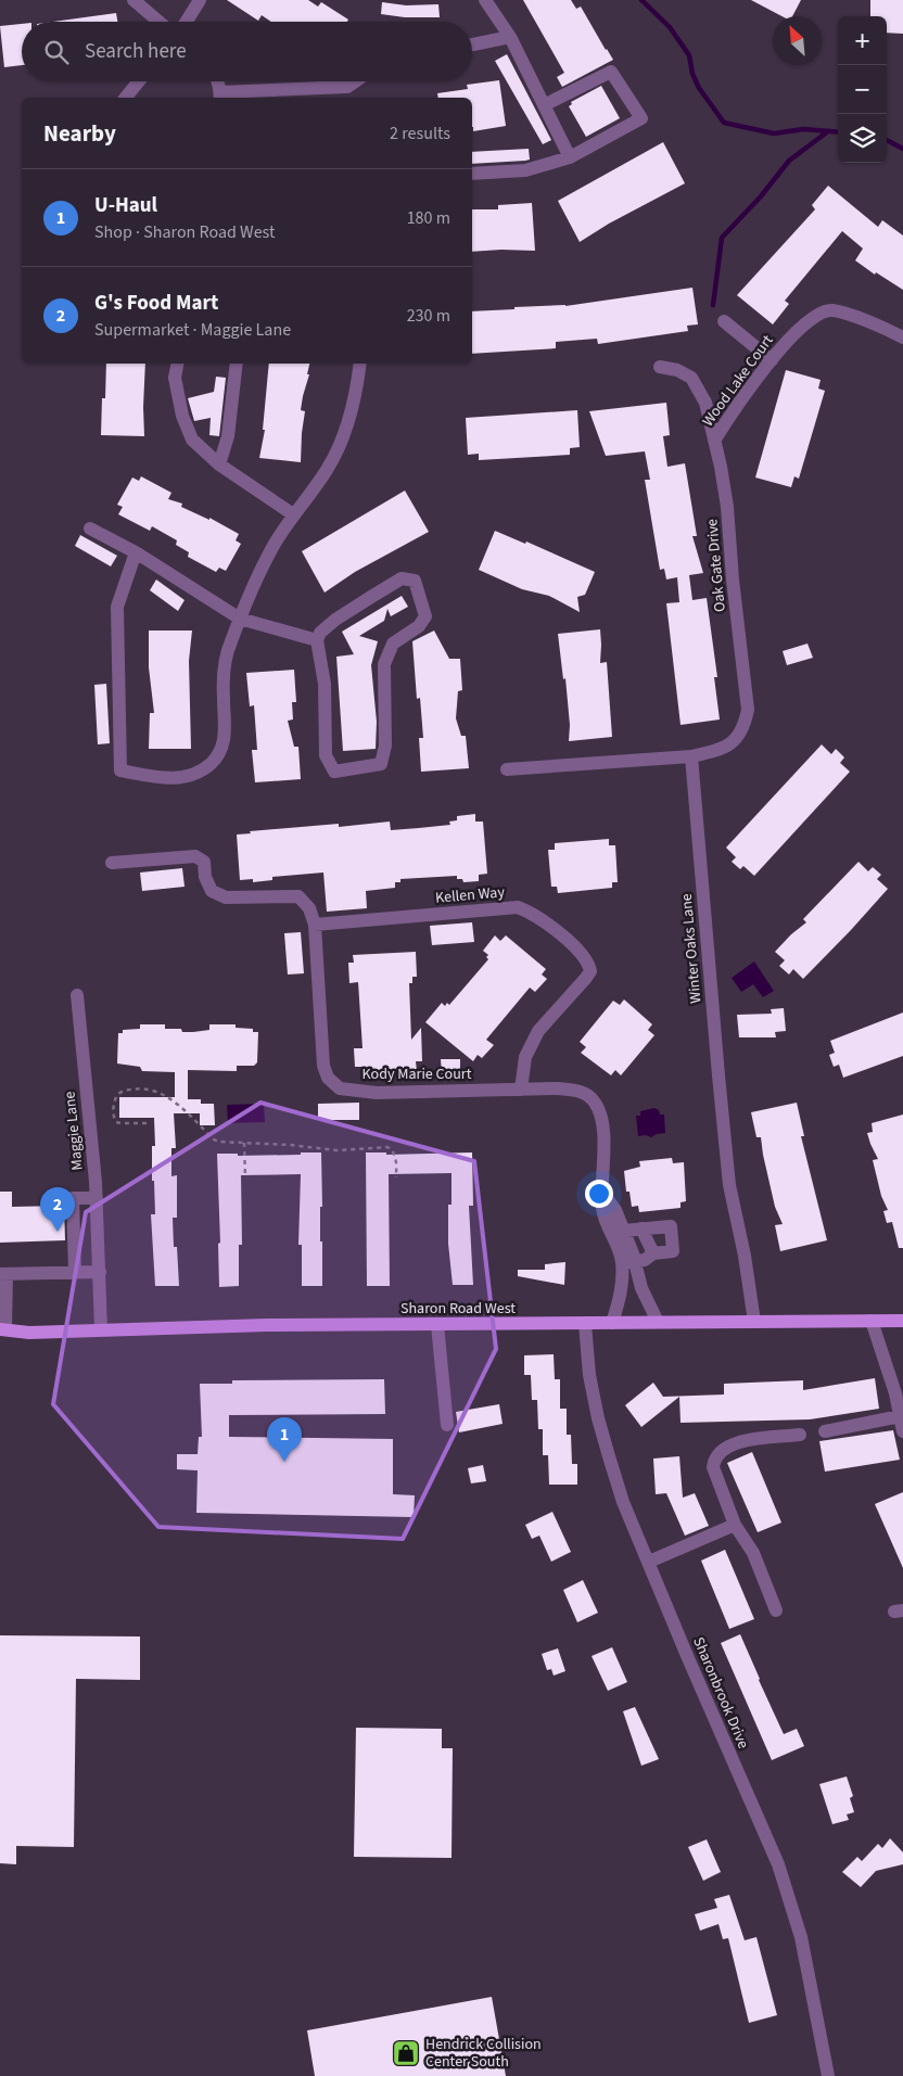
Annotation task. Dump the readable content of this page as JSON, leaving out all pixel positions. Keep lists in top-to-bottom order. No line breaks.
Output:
{"streets":{"main road":["Sharon Road West"],"street":["Wood Lake Court","Oak Gate Drive","Kellen Way","Winter Oaks Lane","Kody Marie Court","Maggie Lane","Sharonbrook Drive"]},"crossings":[["Wood Lake Court","Oak Gate Drive"],["Oak Gate Drive","Winter Oaks Lane"],["Kellen Way","Kody Marie Court"],["Winter Oaks Lane","Sharon Road West"],["Kody Marie Court","Sharon Road West"],["Maggie Lane","Sharon Road West"],["Sharon Road West","Sharonbrook Drive"]],"places":{"shop":["Hendrick Collision Center South"]},"north":"top left","page":{"map_buttons":["+","−"],"search":"Search here","heading":["Nearby","2 results"],"list":[{"mark":"1","name":"U-Haul","note":"Shop · Sharon Road West","value":"180 m"},{"mark":"2","name":"G's Food Mart","note":"Supermarket · Maggie Lane","value":"230 m"}],"pins":["2","1"]}}
